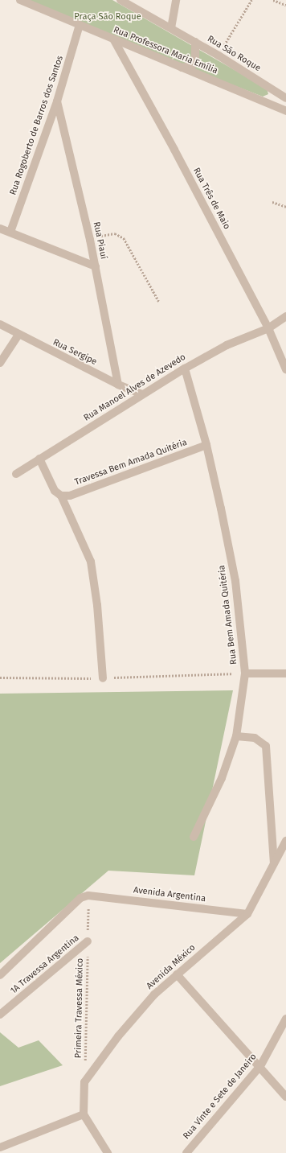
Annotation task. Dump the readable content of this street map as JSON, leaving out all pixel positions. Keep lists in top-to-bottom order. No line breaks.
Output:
{"streets":{"street":["Rua Professora Maria Emília","Rua São Roque","Rua Rogoberto de Barros dos Santos","Rua Três de Maio","Rua Piauí","Rua Sergipe","Rua Manoel Alves de Azevedo","Travessa Bem Amada Quitéria","Rua Bem Amada Quitéria","Avenida Argentina","1A Travessa Argentina","Avenida México","Rua Vinte e Sete de Janeiro"],"path":["Primeira Travessa México"]},"crossings":[["Rua Professora Maria Emília","Rua Rogoberto de Barros dos Santos"],["Rua Professora Maria Emília","Rua Três de Maio"],["Rua Rogoberto de Barros dos Santos","Rua Piauí"],["Rua Três de Maio","Rua Manoel Alves de Azevedo"],["Rua Piauí","Rua Sergipe"],["Rua Sergipe","Rua Manoel Alves de Azevedo"],["Rua Manoel Alves de Azevedo","Rua Bem Amada Quitéria"],["Travessa Bem Amada Quitéria","Rua Bem Amada Quitéria"],["Avenida Argentina","Avenida México"],["Avenida Argentina","Primeira Travessa México"],["1A Travessa Argentina","Primeira Travessa México"],["Avenida México","Primeira Travessa México"]],"parks":["Praça São Roque"]}
